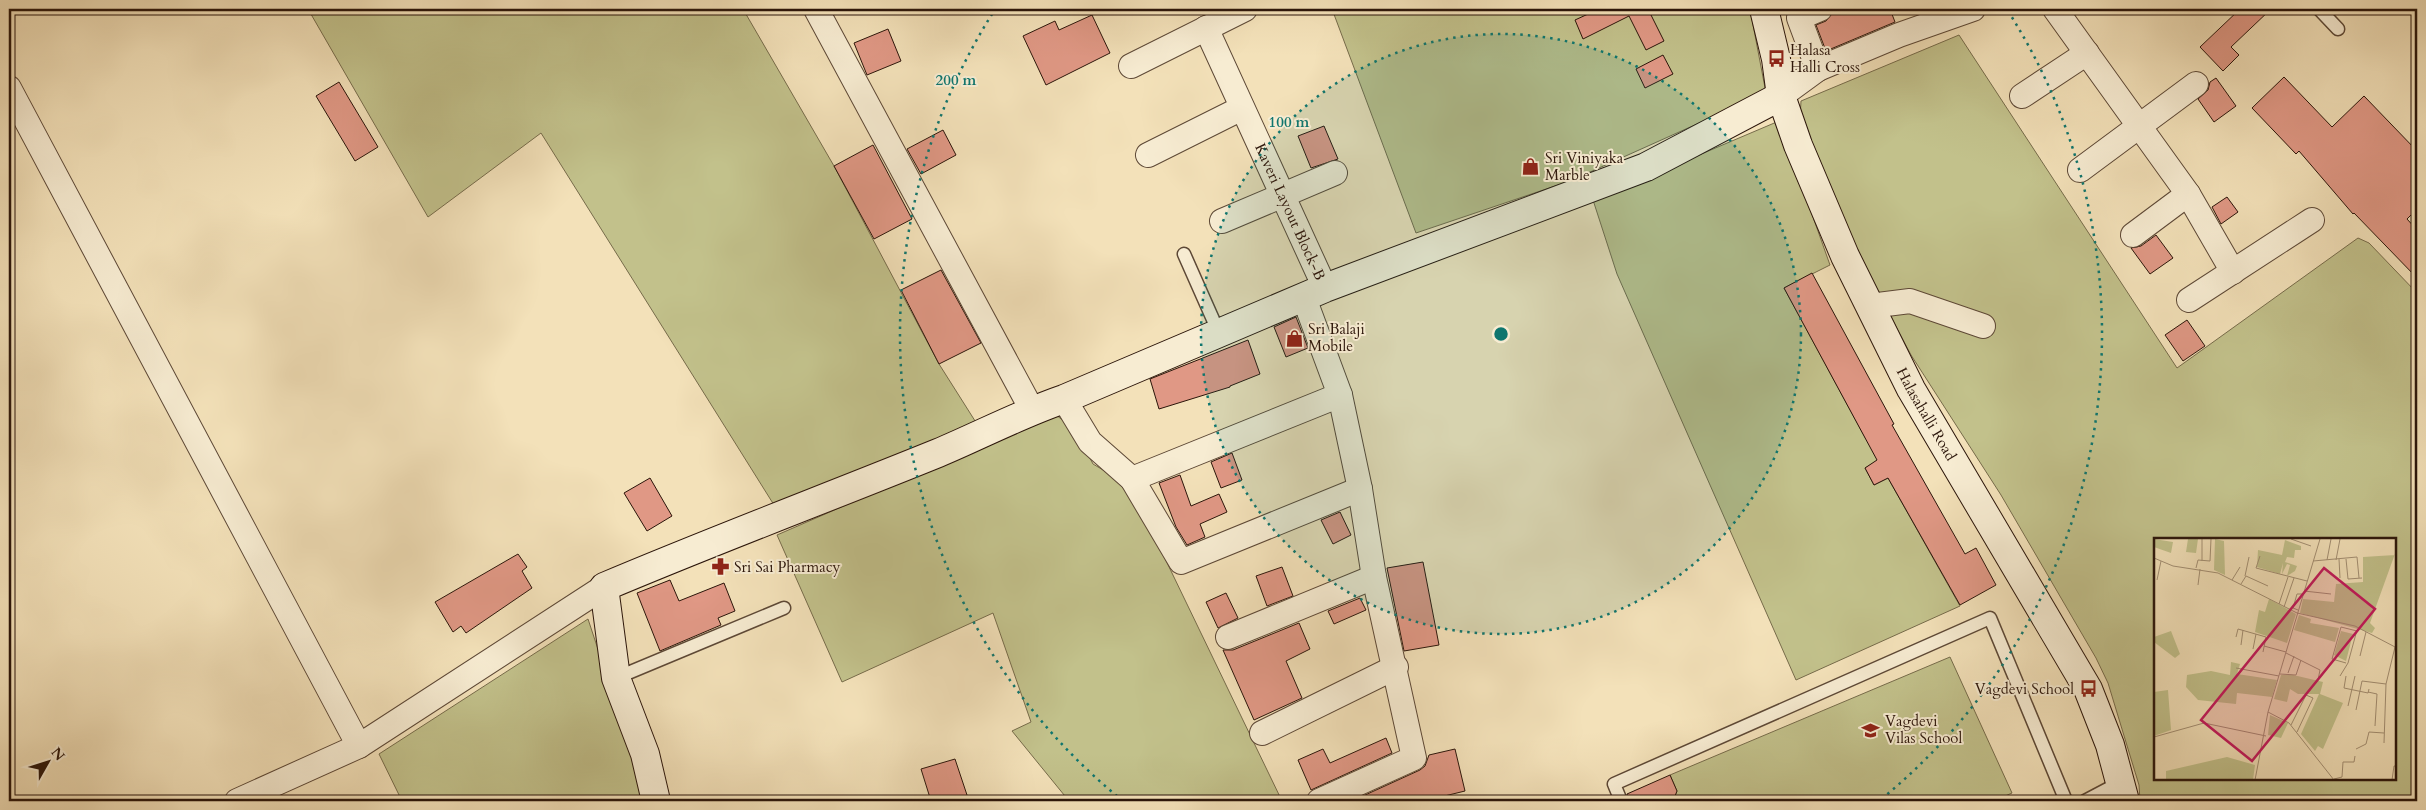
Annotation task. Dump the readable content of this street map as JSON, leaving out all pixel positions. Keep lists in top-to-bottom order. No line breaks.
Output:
{"streets":{"street":["Kaveri Layout Block-B","Halasahalli Road"]},"places":{"bus stop":["Halasa Halli Cross","Vagdevi School"],"shop":["Sri Viniyaka Marble","Sri Balaji Mobile"],"pharmacy":["Sri Sai Pharmacy"],"school or university":["Vagdevi Vilas School"]},"north":"top right","rings":["200 m","100 m"]}
